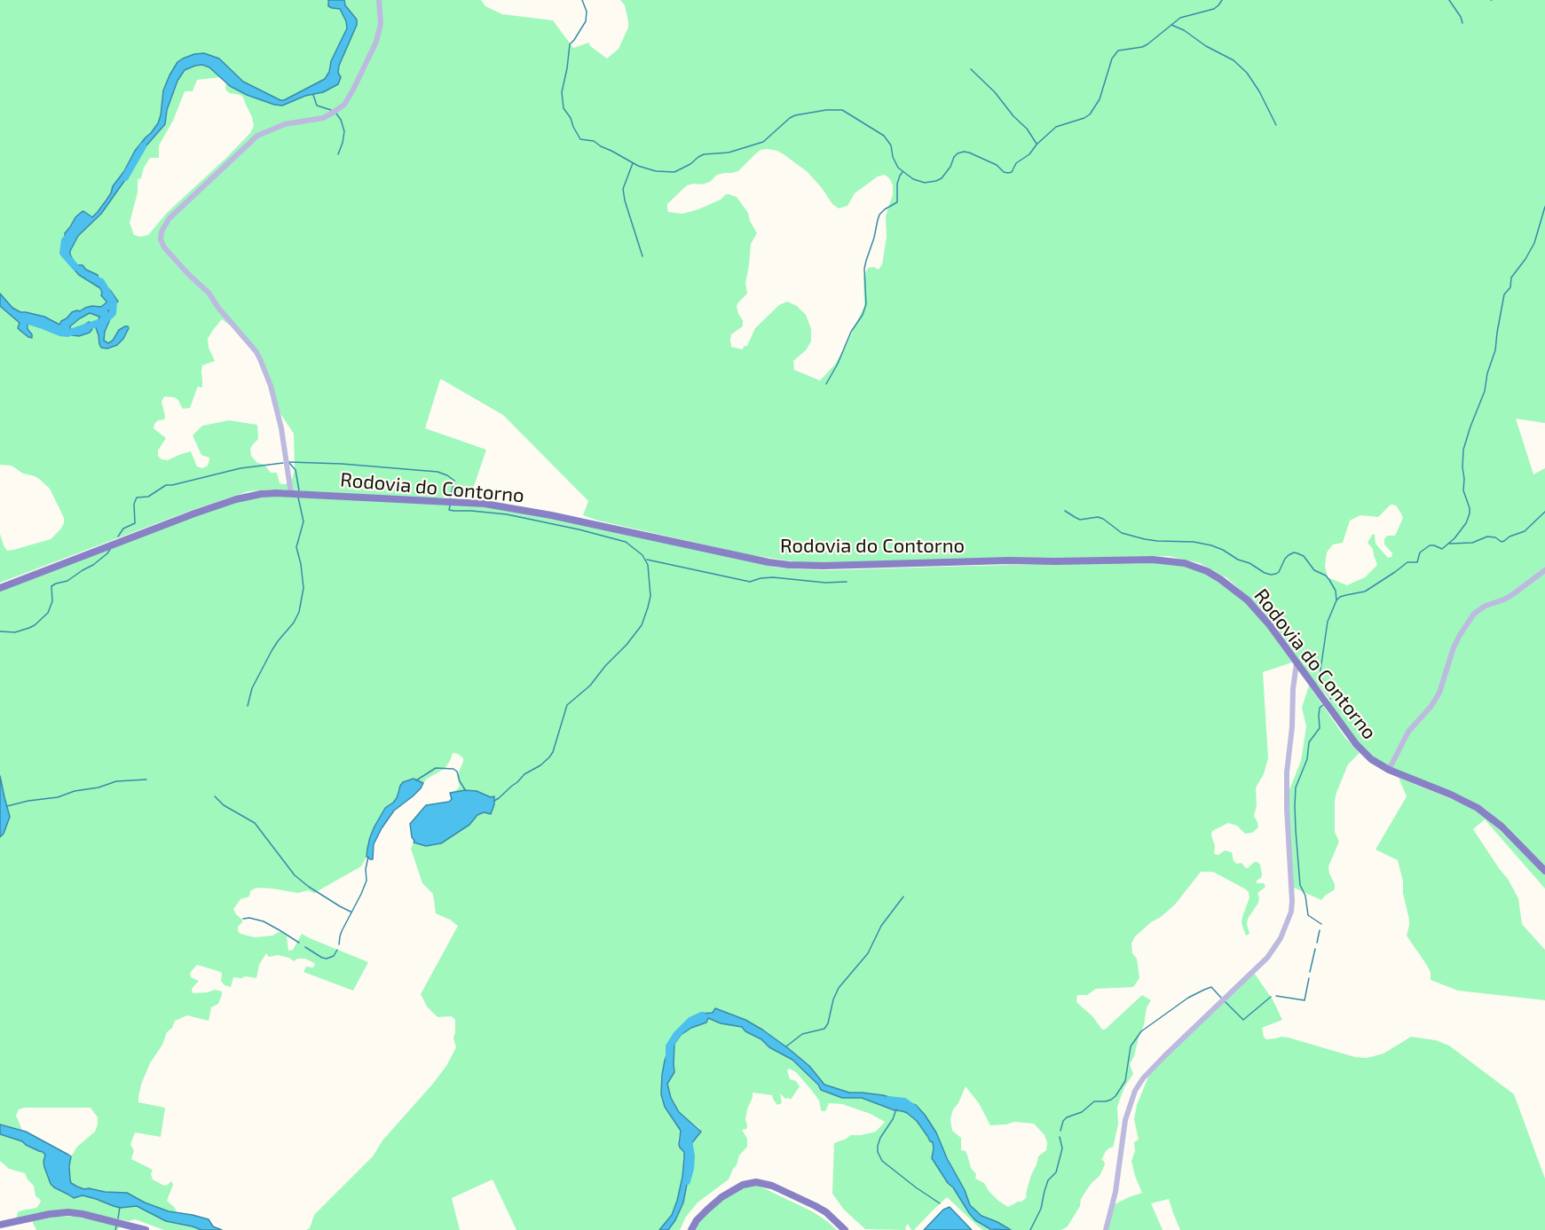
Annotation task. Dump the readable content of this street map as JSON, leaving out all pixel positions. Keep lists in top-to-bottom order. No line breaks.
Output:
{"streets":{"main road":["Rodovia do Contorno"]}}
